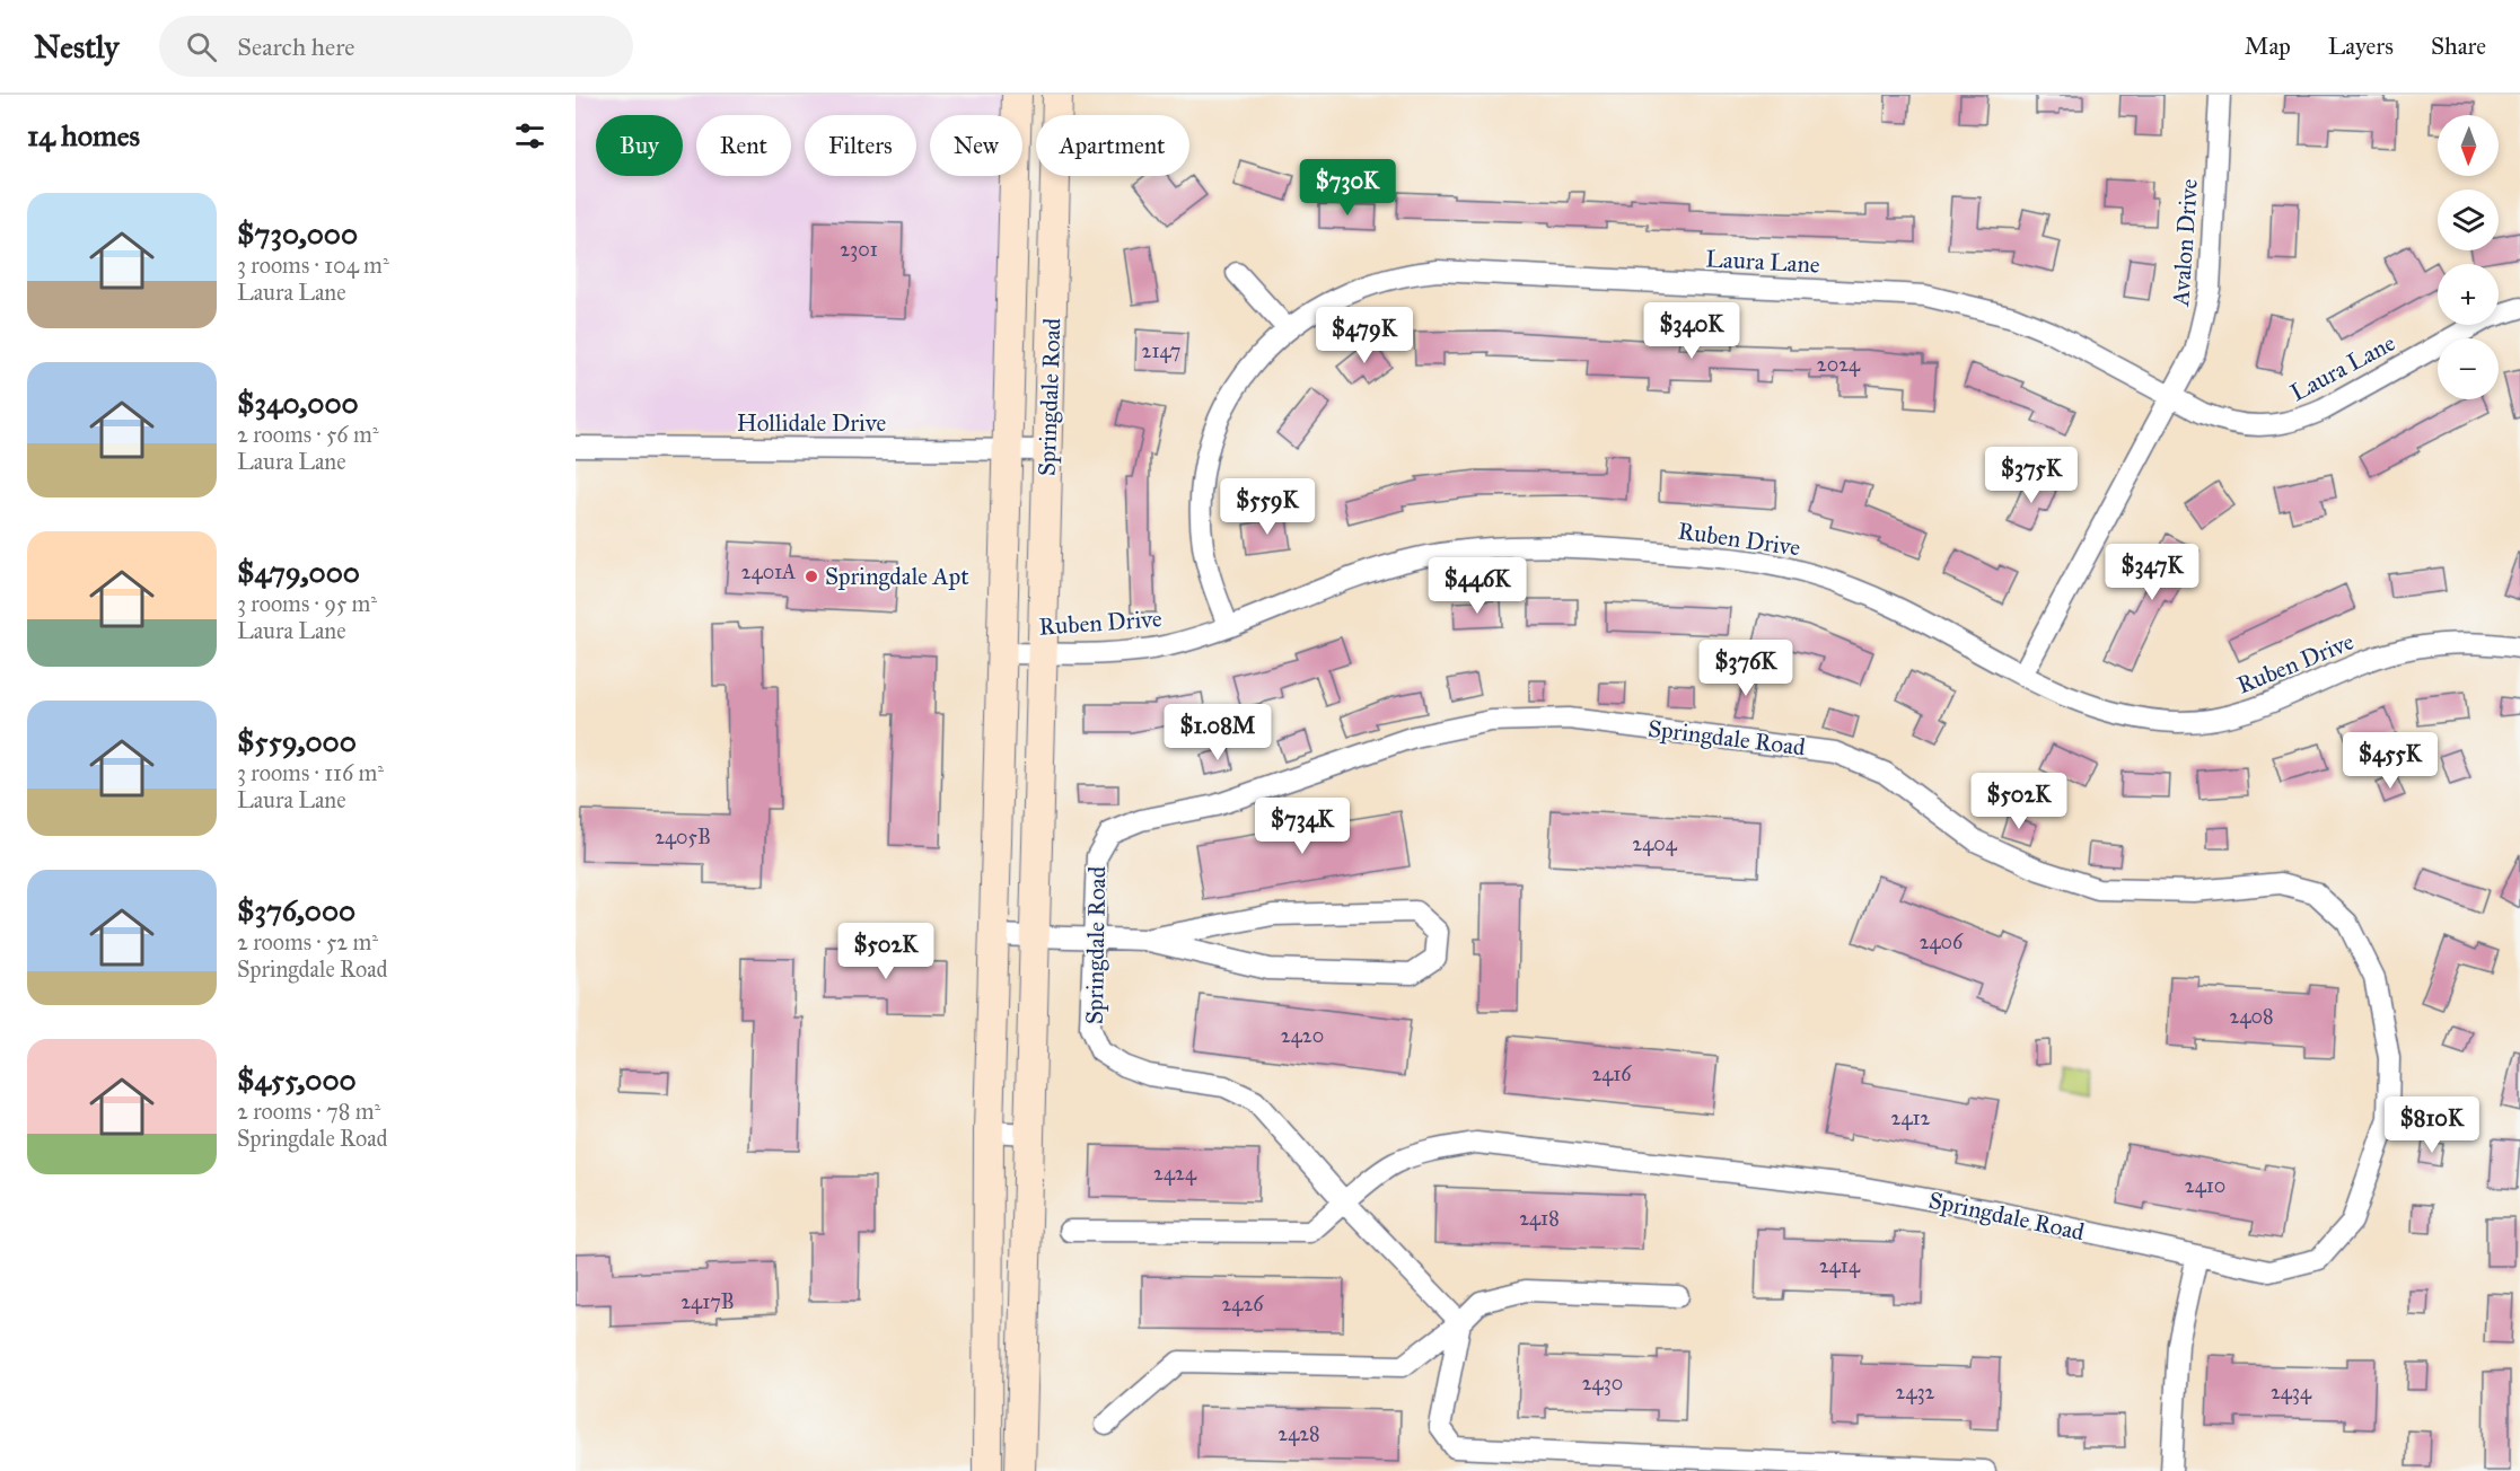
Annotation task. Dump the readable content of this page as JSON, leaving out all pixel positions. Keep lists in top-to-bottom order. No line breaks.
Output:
{"streets":{"street":["Avalon Drive","Laura Lane","Springdale Road","Hollidale Drive","Ruben Drive"]},"crossings":[["Avalon Drive","Laura Lane"],["Avalon Drive","Ruben Drive"],["Laura Lane","Ruben Drive"],["Springdale Road","Hollidale Drive"],["Springdale Road","Ruben Drive"]],"places":["Springdale Apt"],"house_numbers":["2301","2147","2024","2401A","2405B","2404","2406","2408","2420","2416","2412","2424","2410","2418","2414","2417B","2426","2430","2432","2434","2428"],"north":"bottom","page":{"header":"Nestly","search":"Search here","nav":["Map","Layers","Share"],"heading":"14 homes","map_buttons":["+","−"],"chip":["Buy","Rent","Filters","New","Apartment"],"price":["$730K","$340K","$479K","$375K","$559K","$347K","$446K","$376K","$1.08M","$455K","$502K","$734K","$502K","$810K"],"list":[{"name":"$730,000","note":"3 rooms · 104 m² · Laura Lane"},{"name":"$340,000","note":"2 rooms · 56 m² · Laura Lane"},{"name":"$479,000","note":"3 rooms · 95 m² · Laura Lane"},{"name":"$559,000","note":"3 rooms · 116 m² · Laura Lane"},{"name":"$376,000","note":"2 rooms · 52 m² · Springdale Road"},{"name":"$455,000","note":"2 rooms · 78 m² · Springdale Road"}]}}
